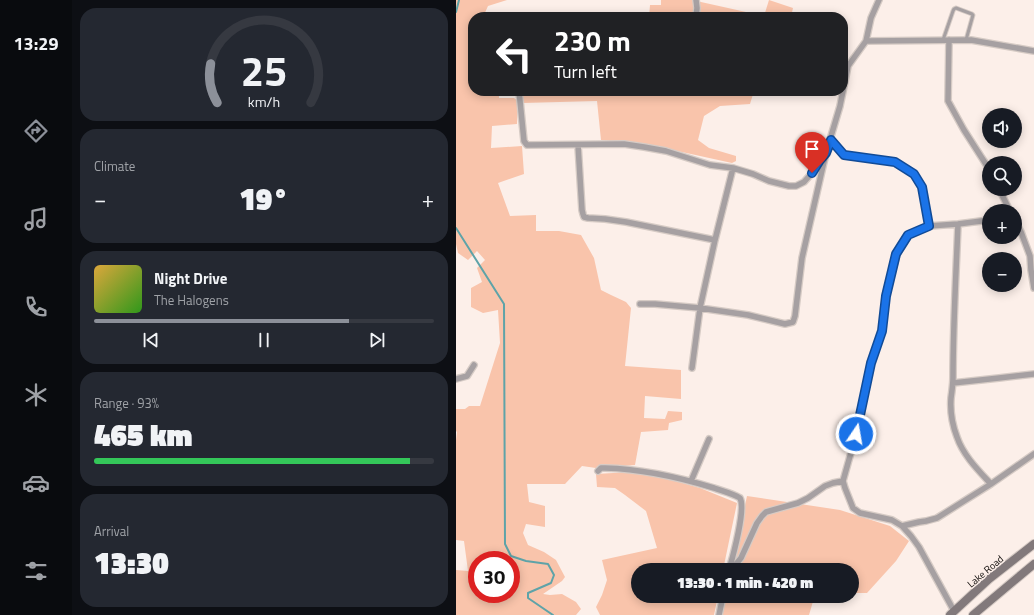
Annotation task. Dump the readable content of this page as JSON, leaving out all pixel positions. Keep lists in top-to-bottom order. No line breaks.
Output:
{"streets":{"main road":["Lake Road"]},"page":{"tabs":"13:29","turn":["230 m","Turn left"],"map_buttons":["+","−"],"tile":["Climate",["Range · 93%","465 km"],["Arrival","13:30"]],"heat":["−","19°","+"],"song":["Night Drive","The Halogens"],"limit":"30","trip":"13:30 · 1 min · 420 m","gauge":["25","km/h"]}}
